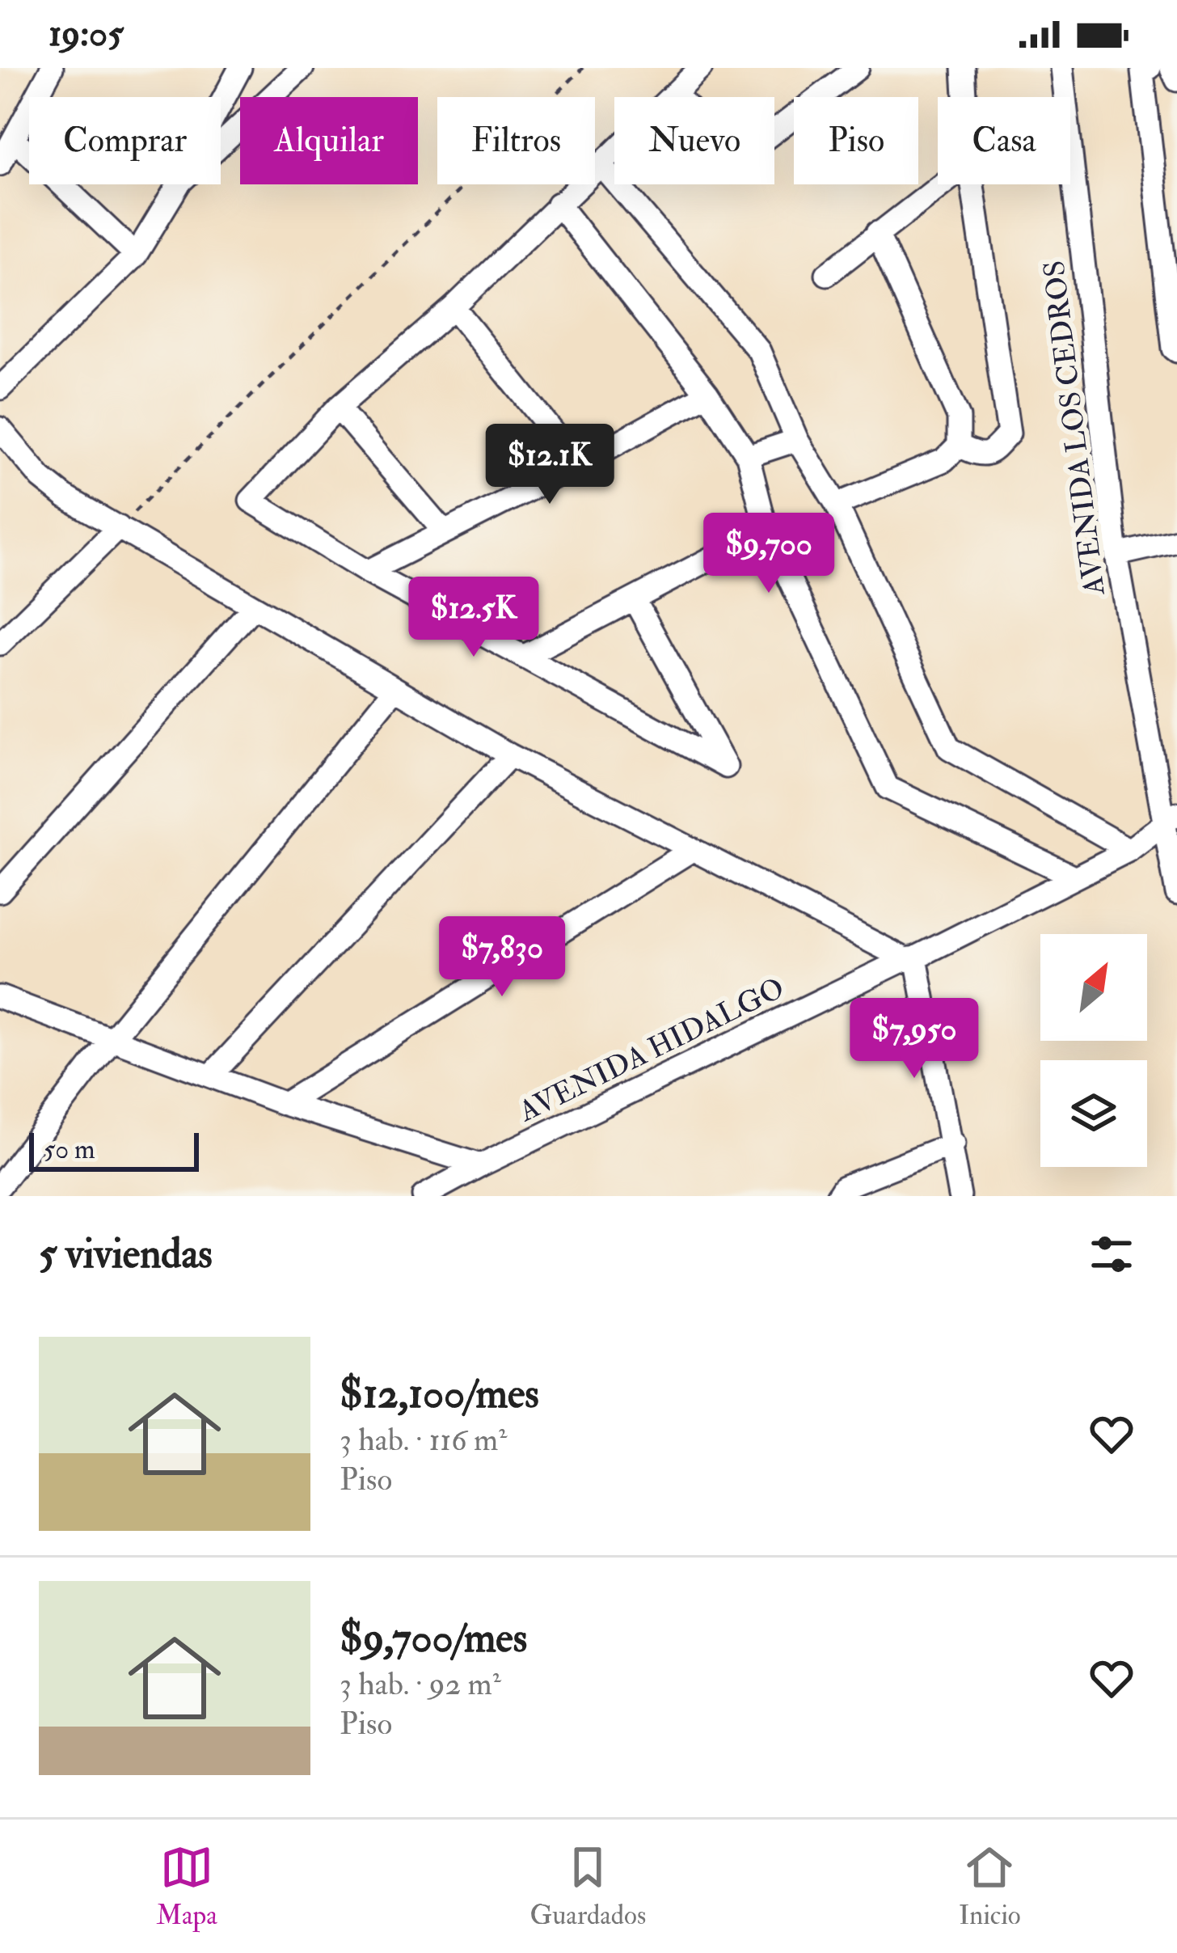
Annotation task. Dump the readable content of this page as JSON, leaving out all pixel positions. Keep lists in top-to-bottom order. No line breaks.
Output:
{"streets":{"street":["AVENIDA LOS CEDROS","AVENIDA HIDALGO"]},"crossings":[["AVENIDA LOS CEDROS","AVENIDA HIDALGO"]],"scale_bar":"50 m","north":"top right","page":{"status":"19:05","chip":["Comprar","Alquilar","Filtros","Nuevo","Piso","Casa"],"price":["$12.1K","$9,700","$12.5K","$7,830","$7,950"],"scale":"50 m","heading":"5 viviendas","list":[{"name":"$12,100/mes","note":"3 hab. · 116 m² · Piso"},{"name":"$9,700/mes","note":"3 hab. · 92 m² · Piso"}],"tabs":["Mapa","Guardados","Inicio"]}}
